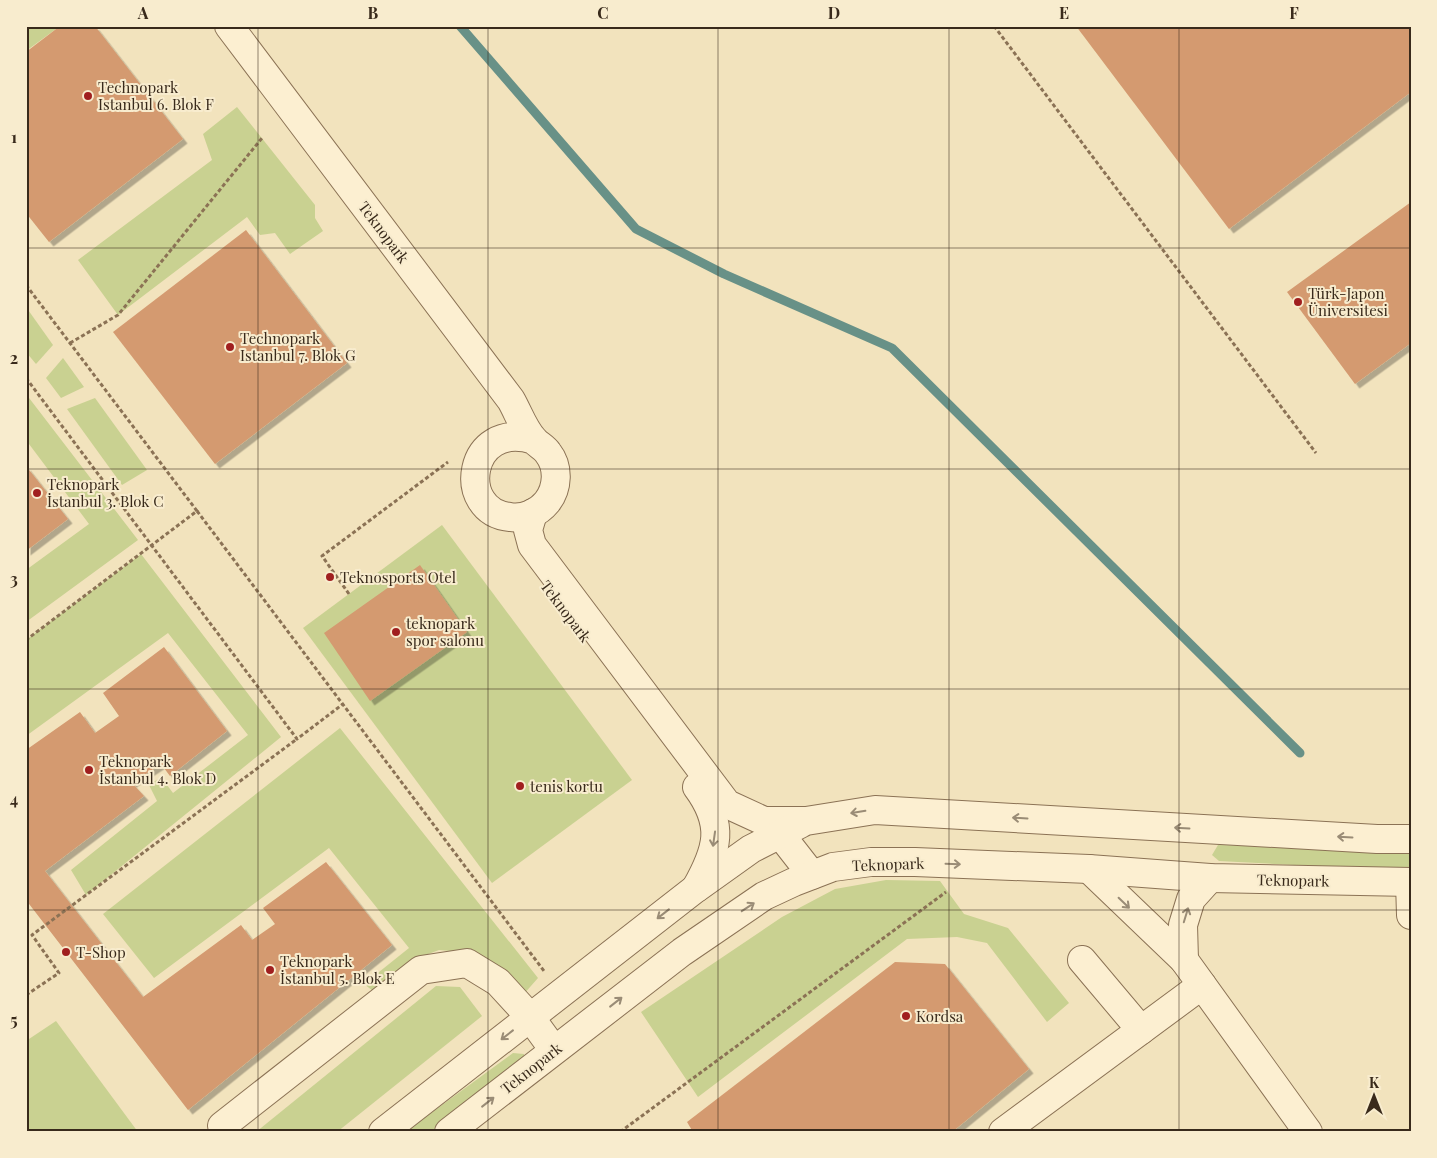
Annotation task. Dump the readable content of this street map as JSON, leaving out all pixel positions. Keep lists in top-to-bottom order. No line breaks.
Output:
{"streets":{"street":["Teknopark"]},"places":["Technopark Istanbul 6. Blok F","Türk-Japon Üniversitesi","Technopark Istanbul 7. Blok G","Teknopark İstanbul 3. Blok C","Teknosports Otel","teknopark spor salonu","Teknopark İstanbul 4. Blok D","tenis kortu","T-Shop","Teknopark İstanbul 5. Blok E","Kordsa"],"north":"top","grid":{"columns":["A","B","C","D","E","F"],"rows":["1","2","3","4","5"]}}
